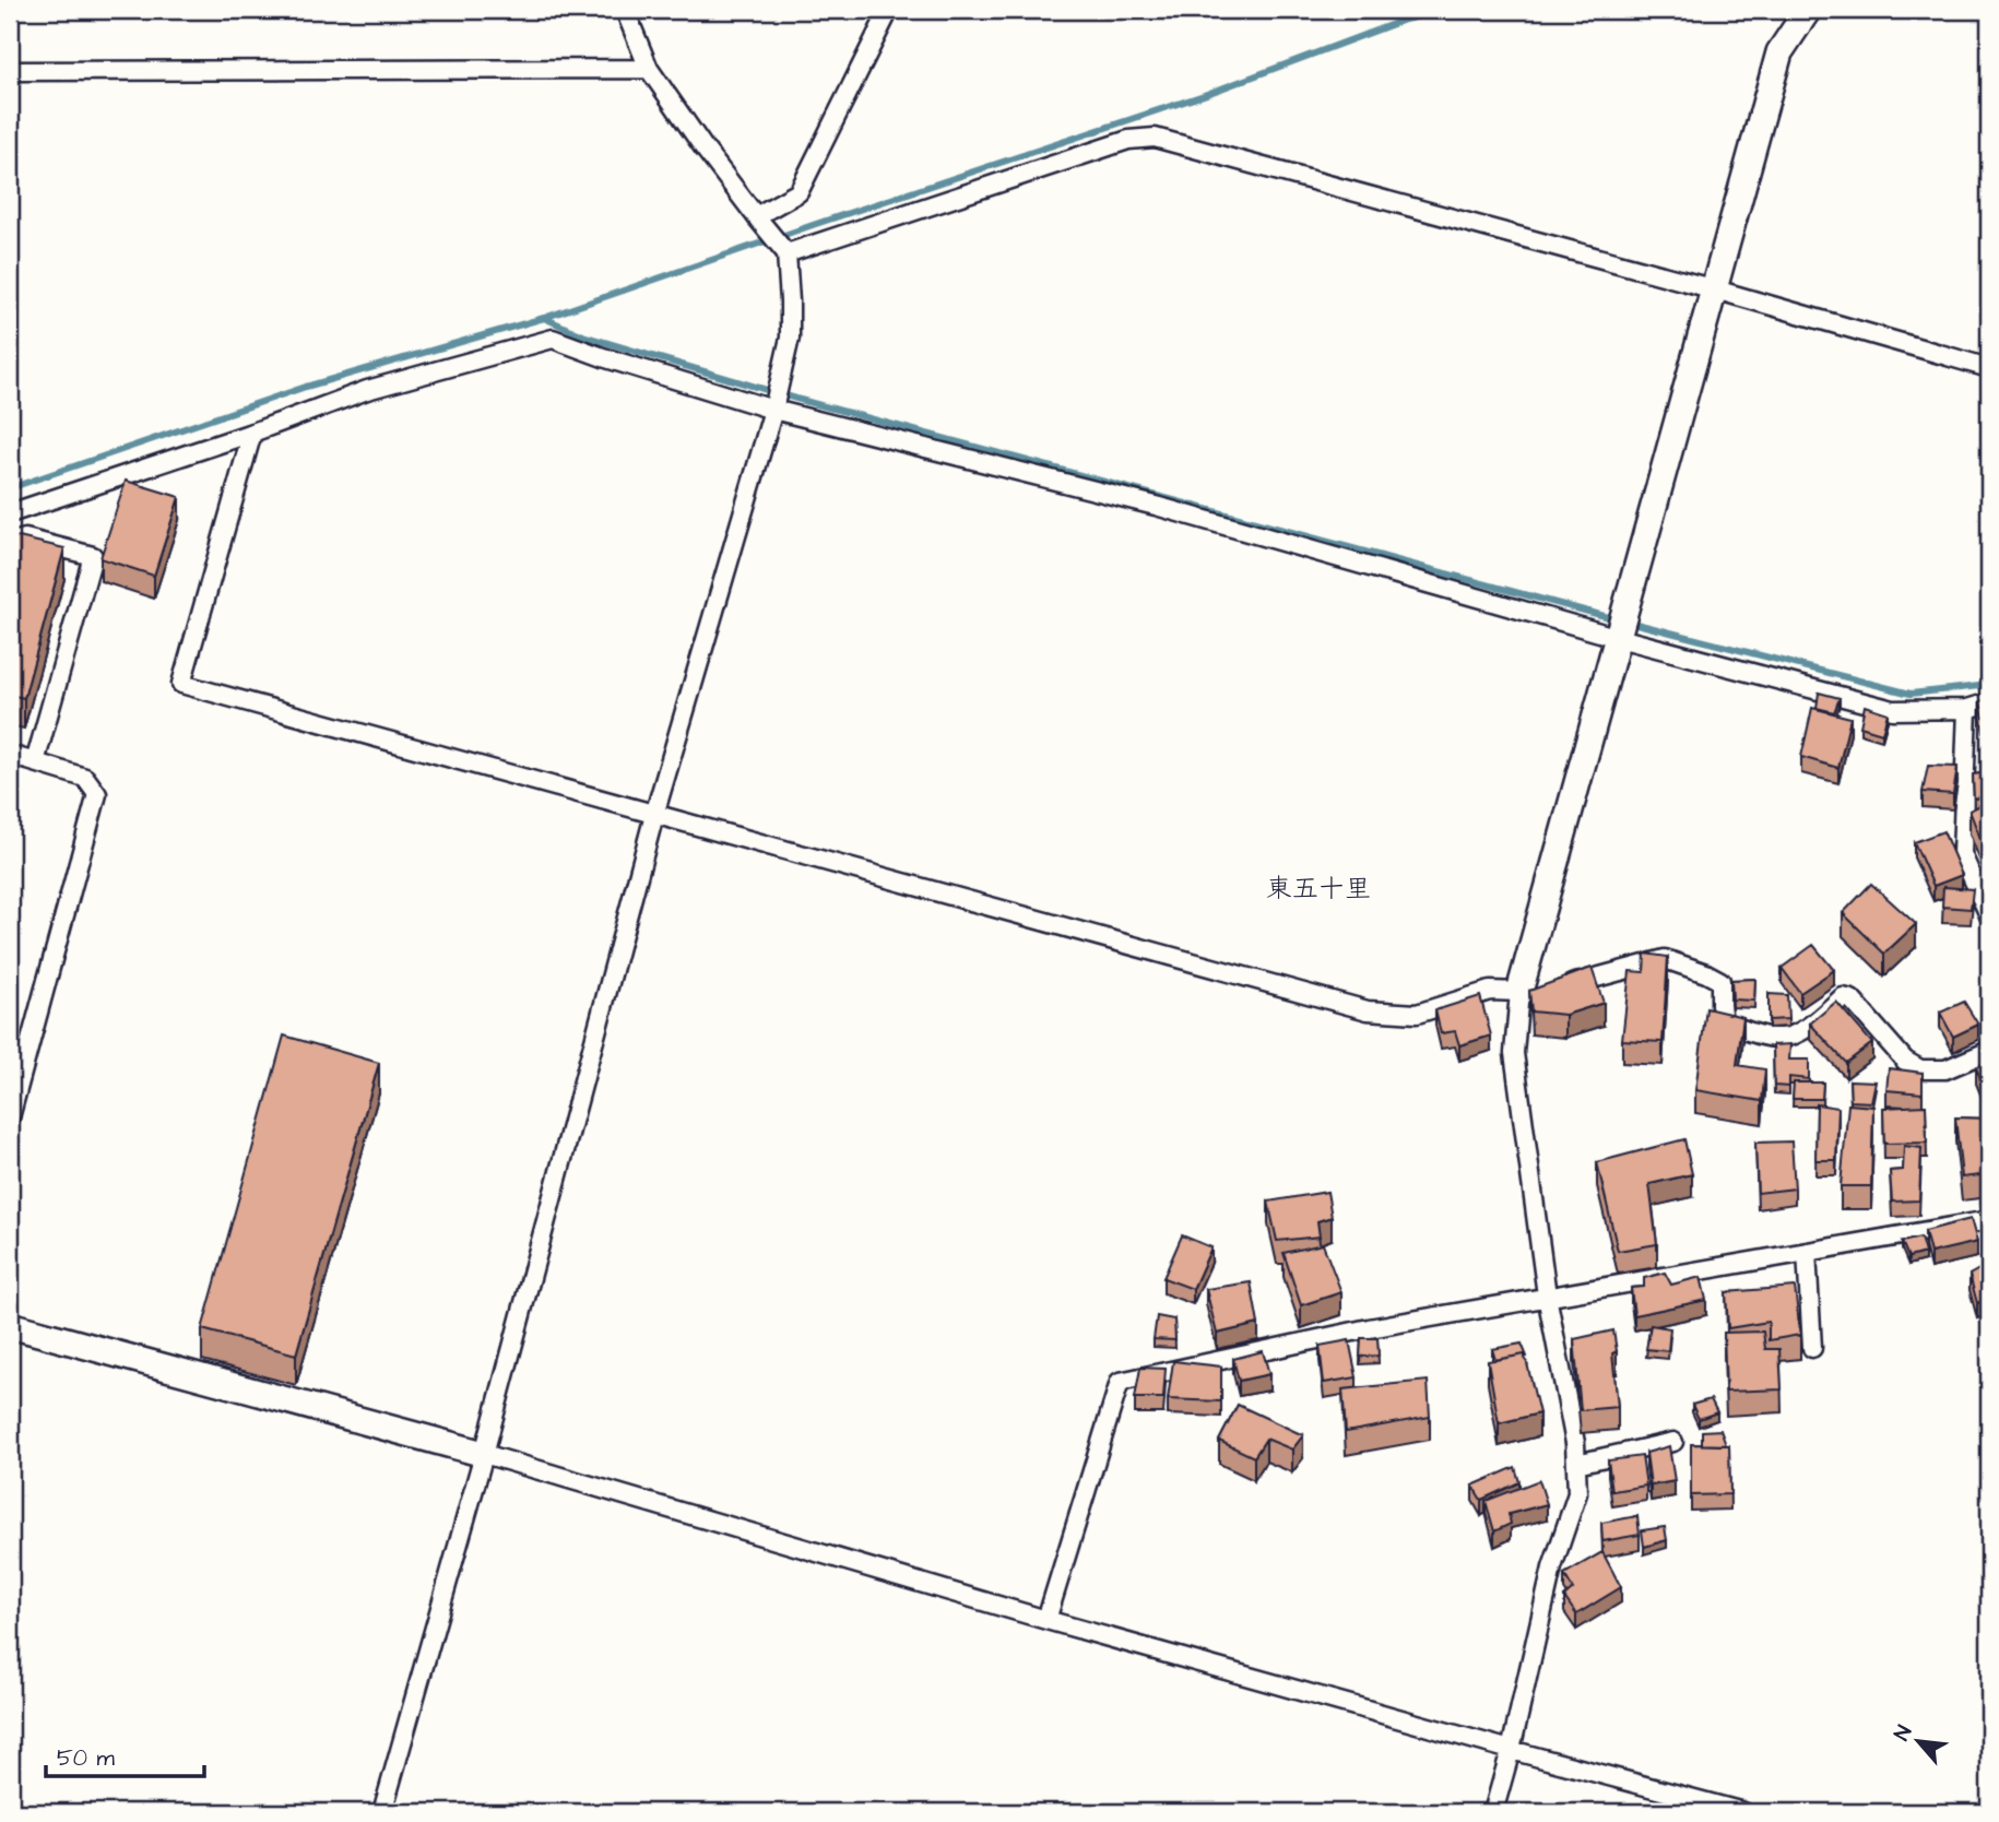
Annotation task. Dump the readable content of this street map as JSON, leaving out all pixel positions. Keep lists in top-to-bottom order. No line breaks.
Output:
{"districts":["東五十里"],"scale_bar":"50 m","north":"top left"}
